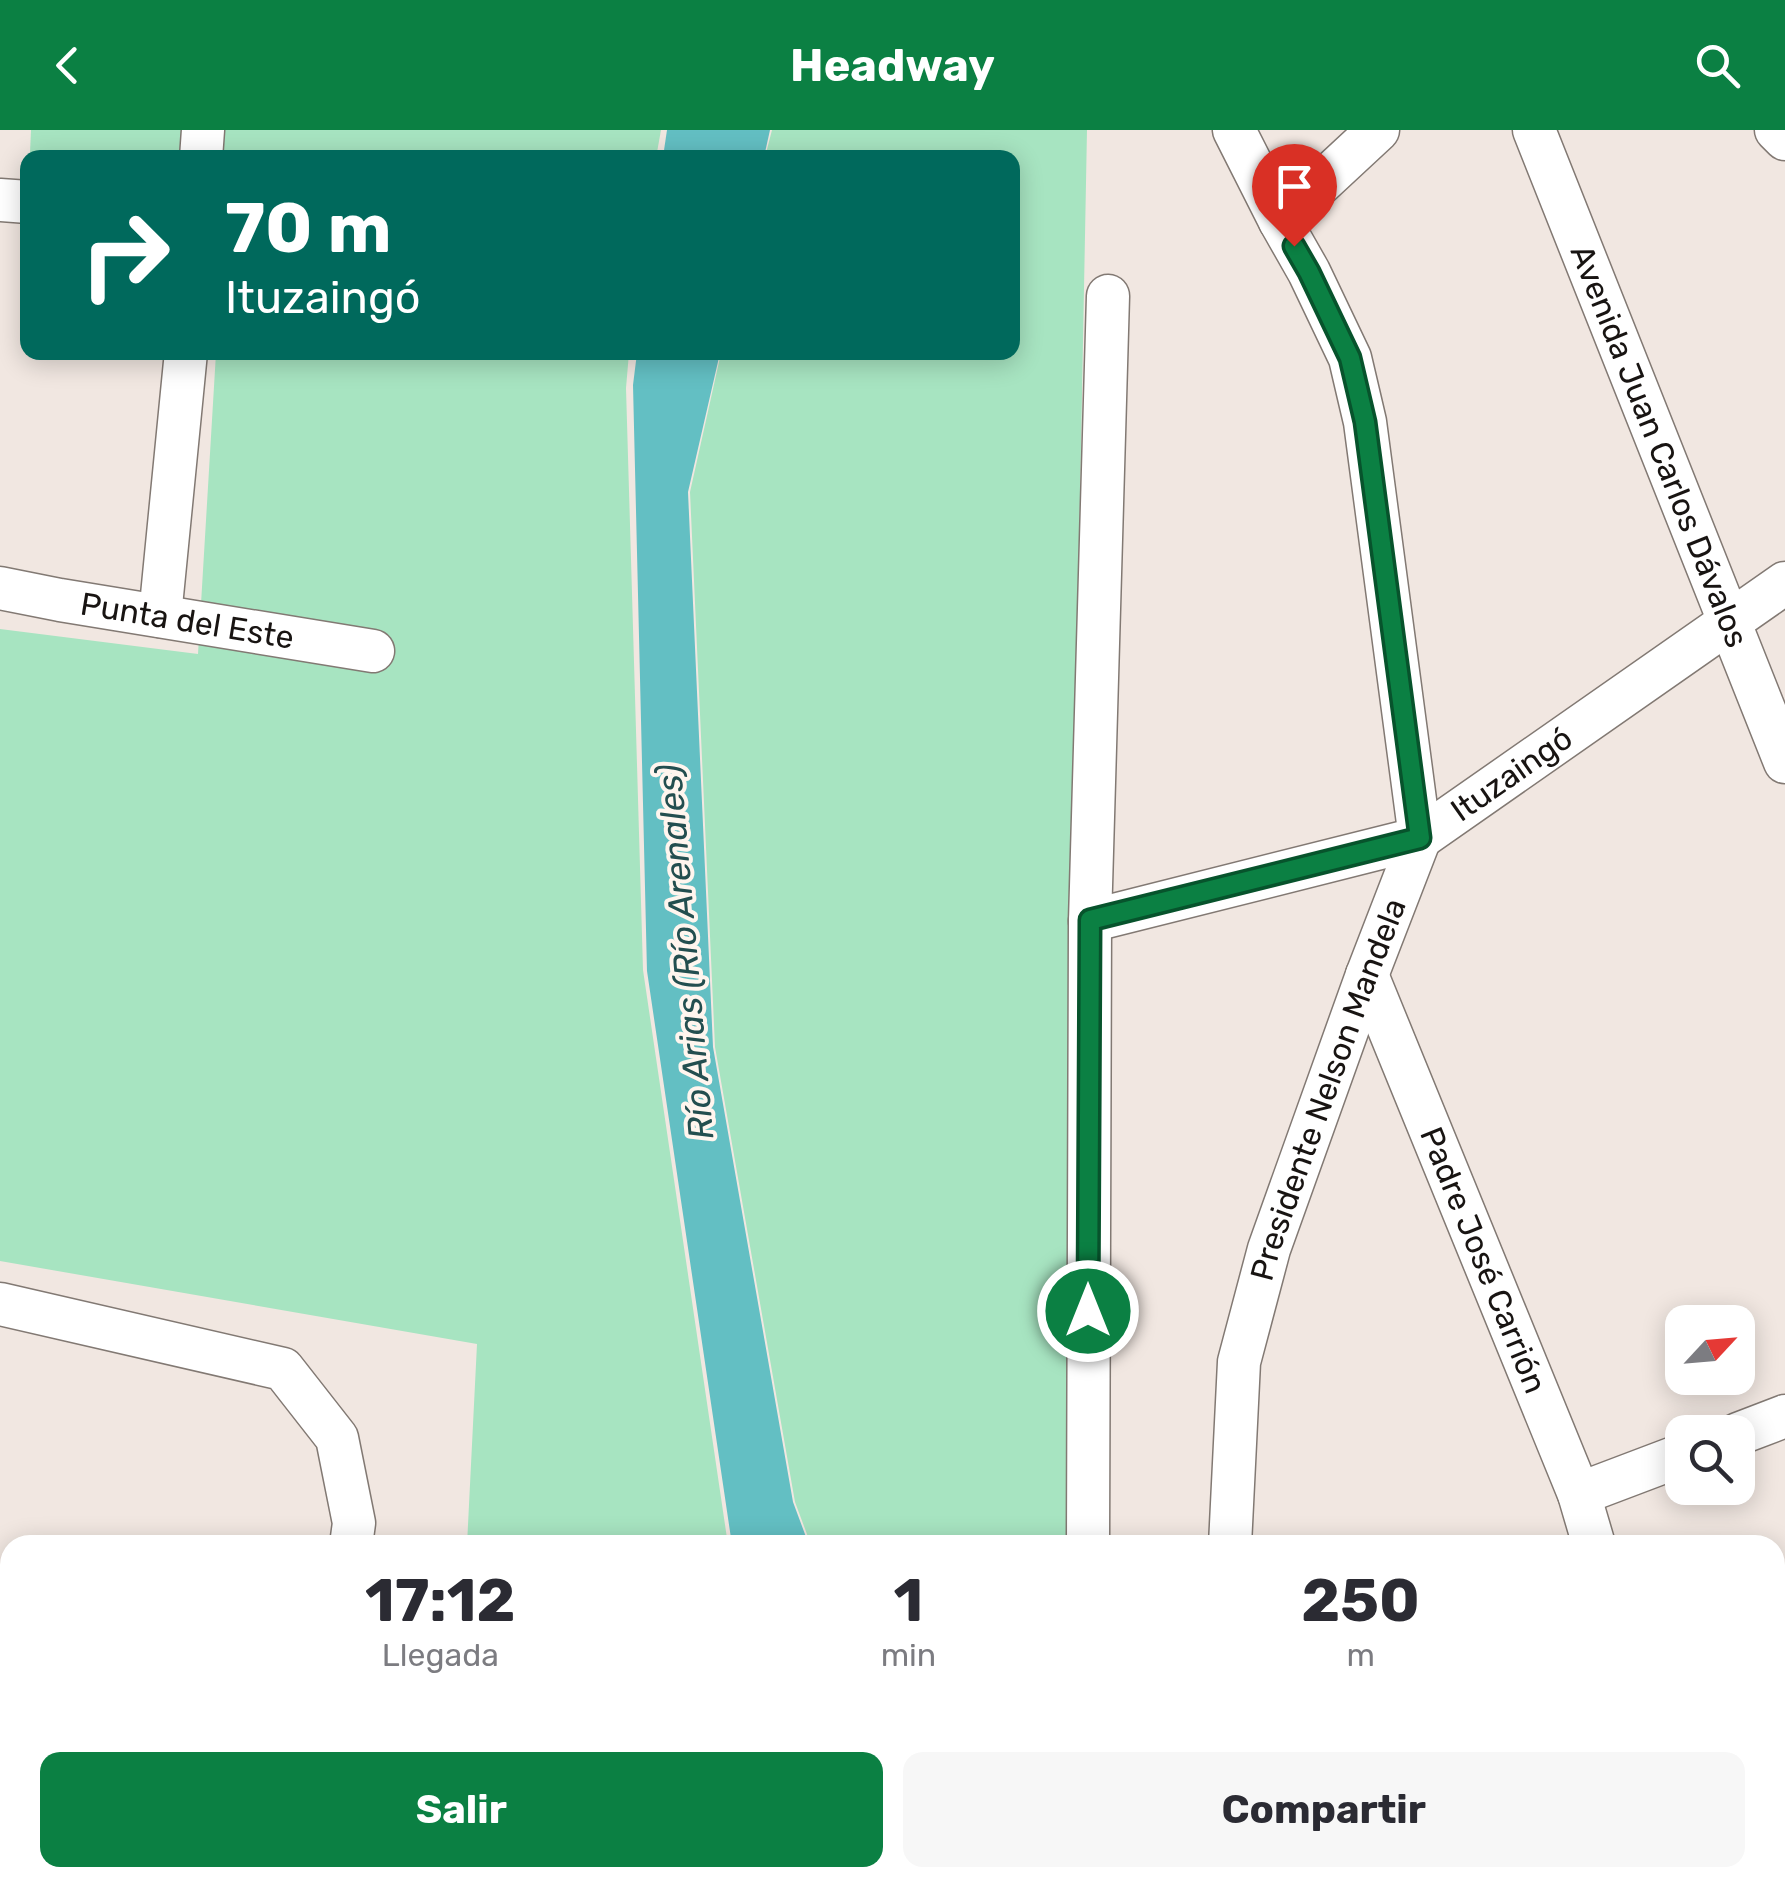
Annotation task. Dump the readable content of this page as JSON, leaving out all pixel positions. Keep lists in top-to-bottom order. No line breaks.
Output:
{"streets":{"street":["Avenida Juan Carlos Dávalos","Punta del Este","Ituzaingó","Presidente Nelson Mandela","Padre José Carrión"]},"crossings":[["Avenida Juan Carlos Dávalos","Ituzaingó"],["Ituzaingó","Presidente Nelson Mandela"],["Presidente Nelson Mandela","Padre José Carrión"]],"water":["Río Arias (Río Arenales)"],"north":"top right","page":{"header":"Headway","turn":["70 m","Ituzaingó"],"eta":["17:12","Llegada","1","min","250","m"],"buttons":["Salir","Compartir"]}}
